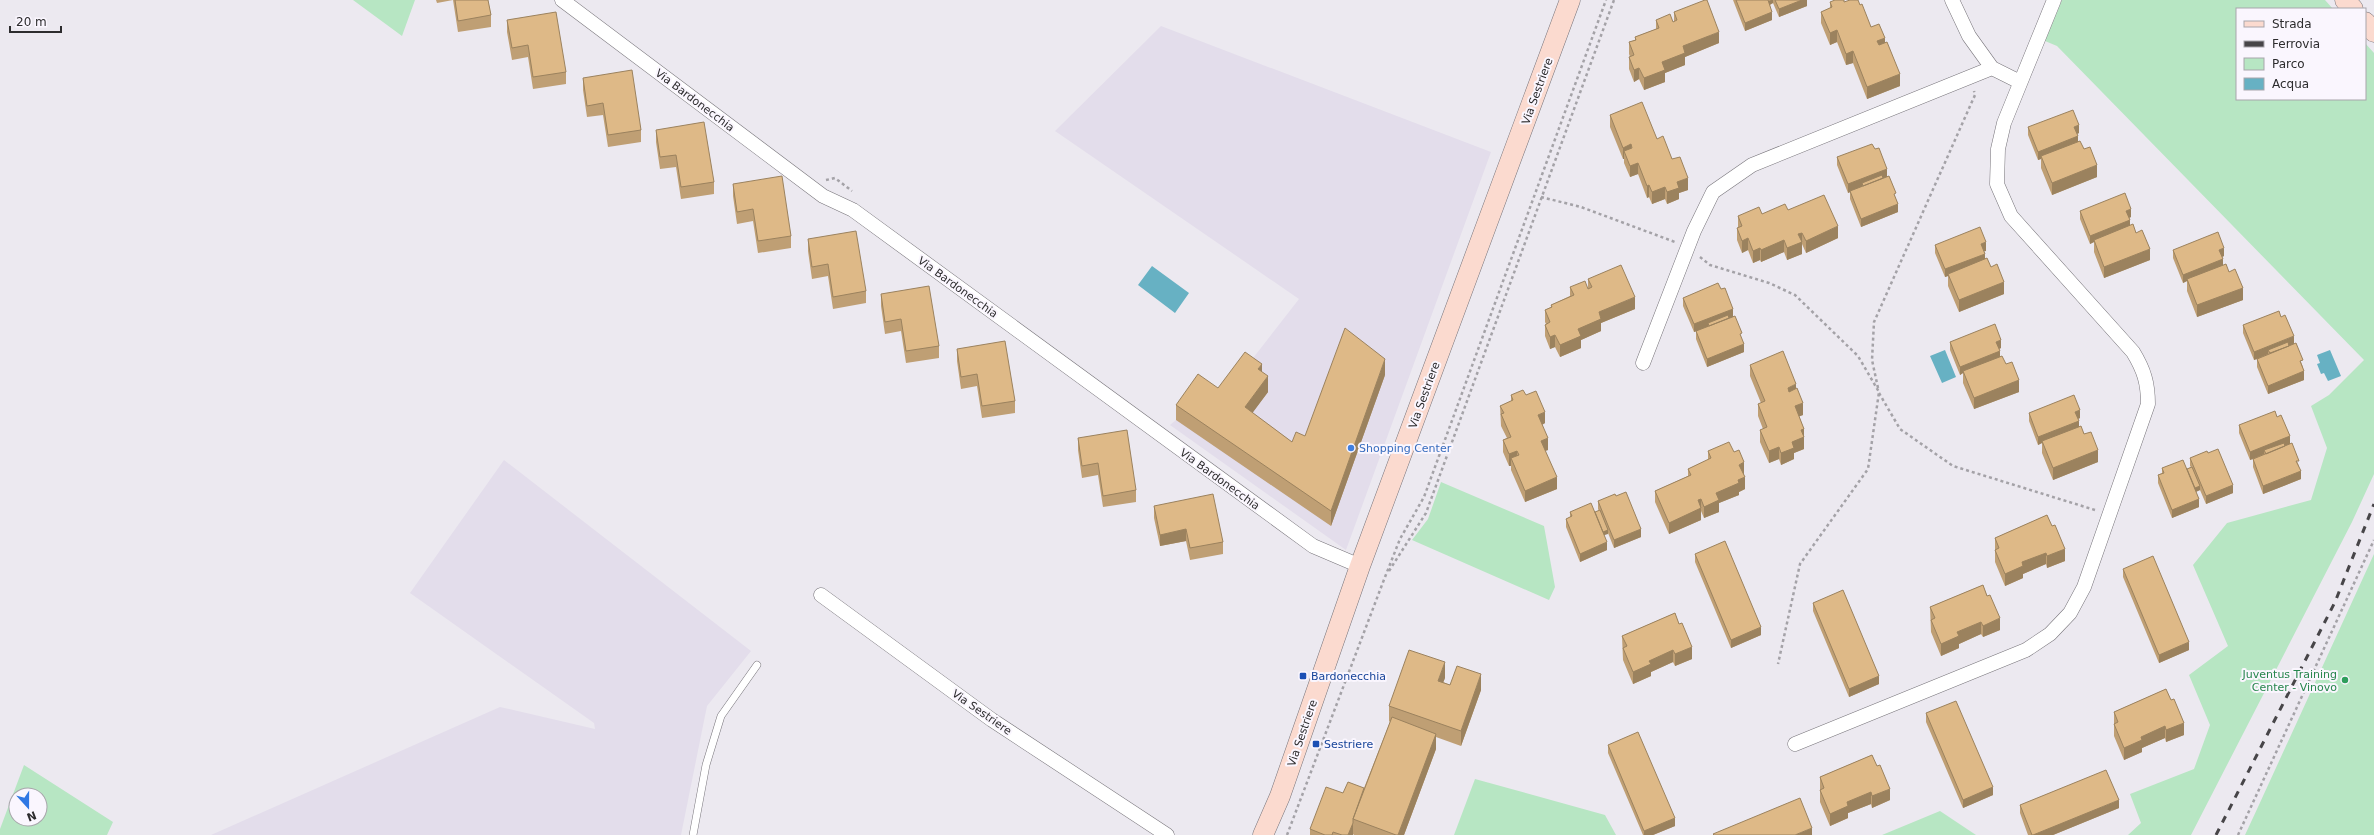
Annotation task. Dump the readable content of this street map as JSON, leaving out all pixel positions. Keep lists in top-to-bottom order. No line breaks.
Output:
{"streets":{"main road":["Via Sestriere"],"street":["Via Bardonecchia"]},"crossings":[["Via Sestriere","Via Bardonecchia"]],"places":{"other":["Shopping Center","Juventus Training Center - Vinovo"],"transit":["Bardonecchia","Sestriere"]},"legend":["Strada","Ferrovia","Parco","Acqua"],"scale_bar":"20 m","north":"bottom"}
